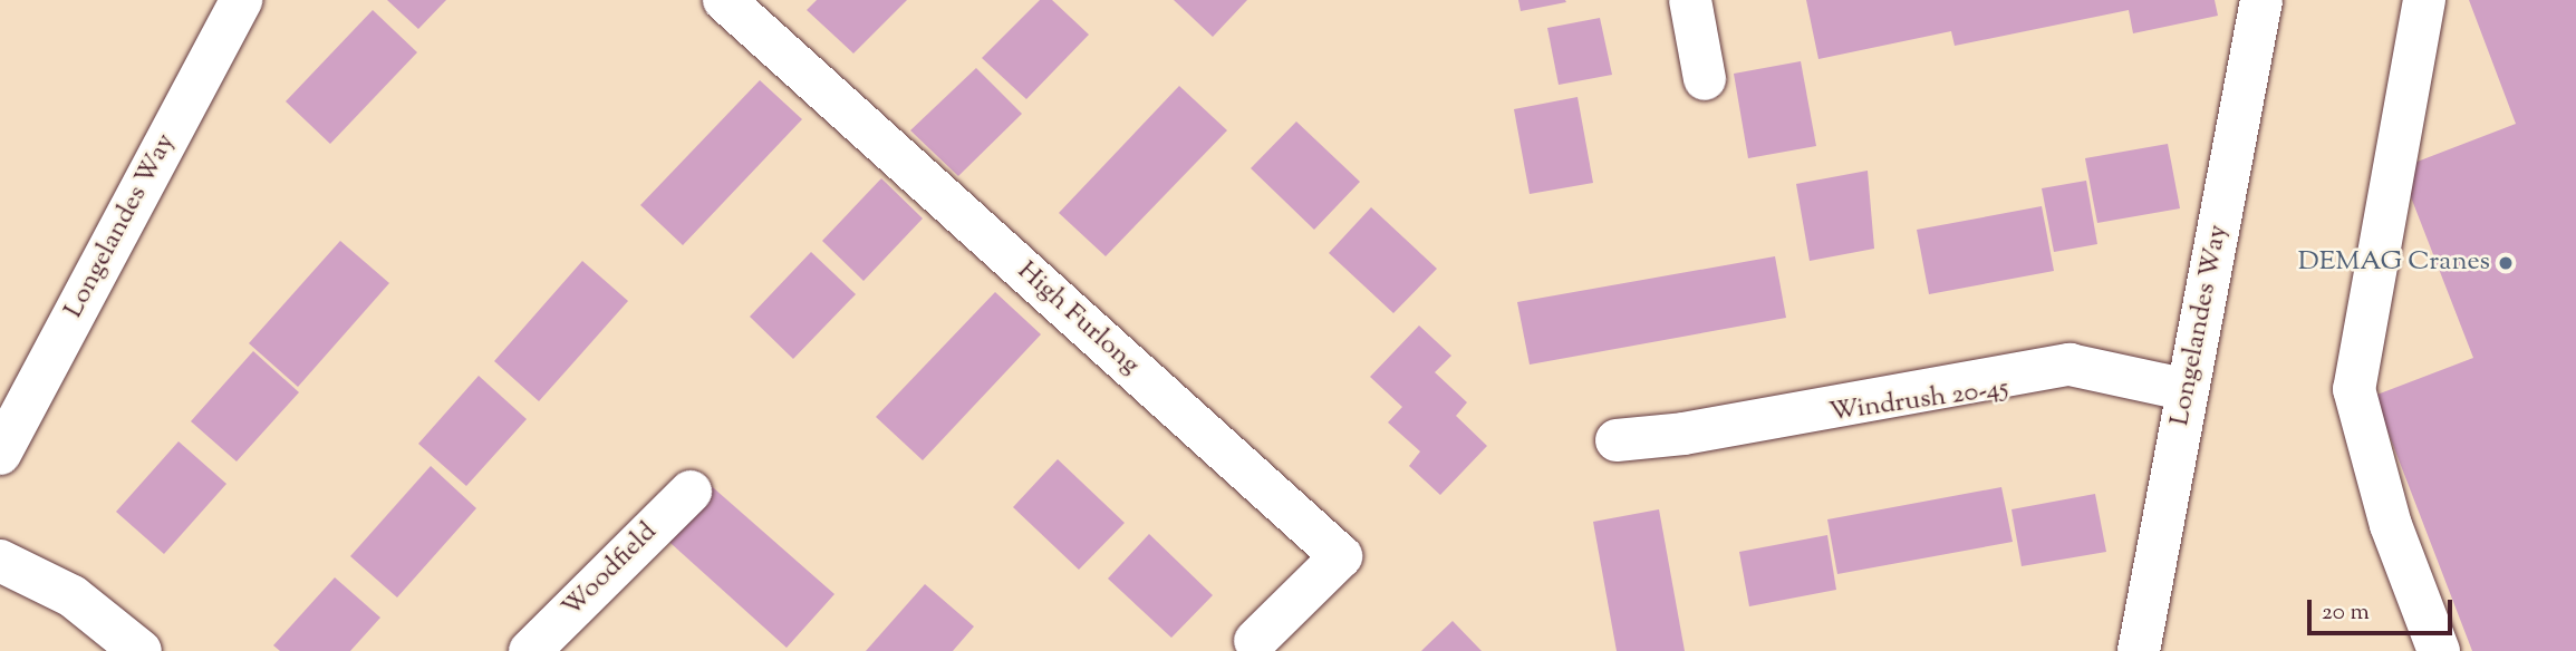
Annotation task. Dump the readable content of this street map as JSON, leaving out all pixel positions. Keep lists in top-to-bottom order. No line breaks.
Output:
{"streets":{"street":["Longelandes Way","High Furlong","Windrush 20-45","Woodfield"]},"crossings":[["Longelandes Way","Windrush 20-45"]],"places":["DEMAG Cranes"],"scale_bar":"20 m"}
